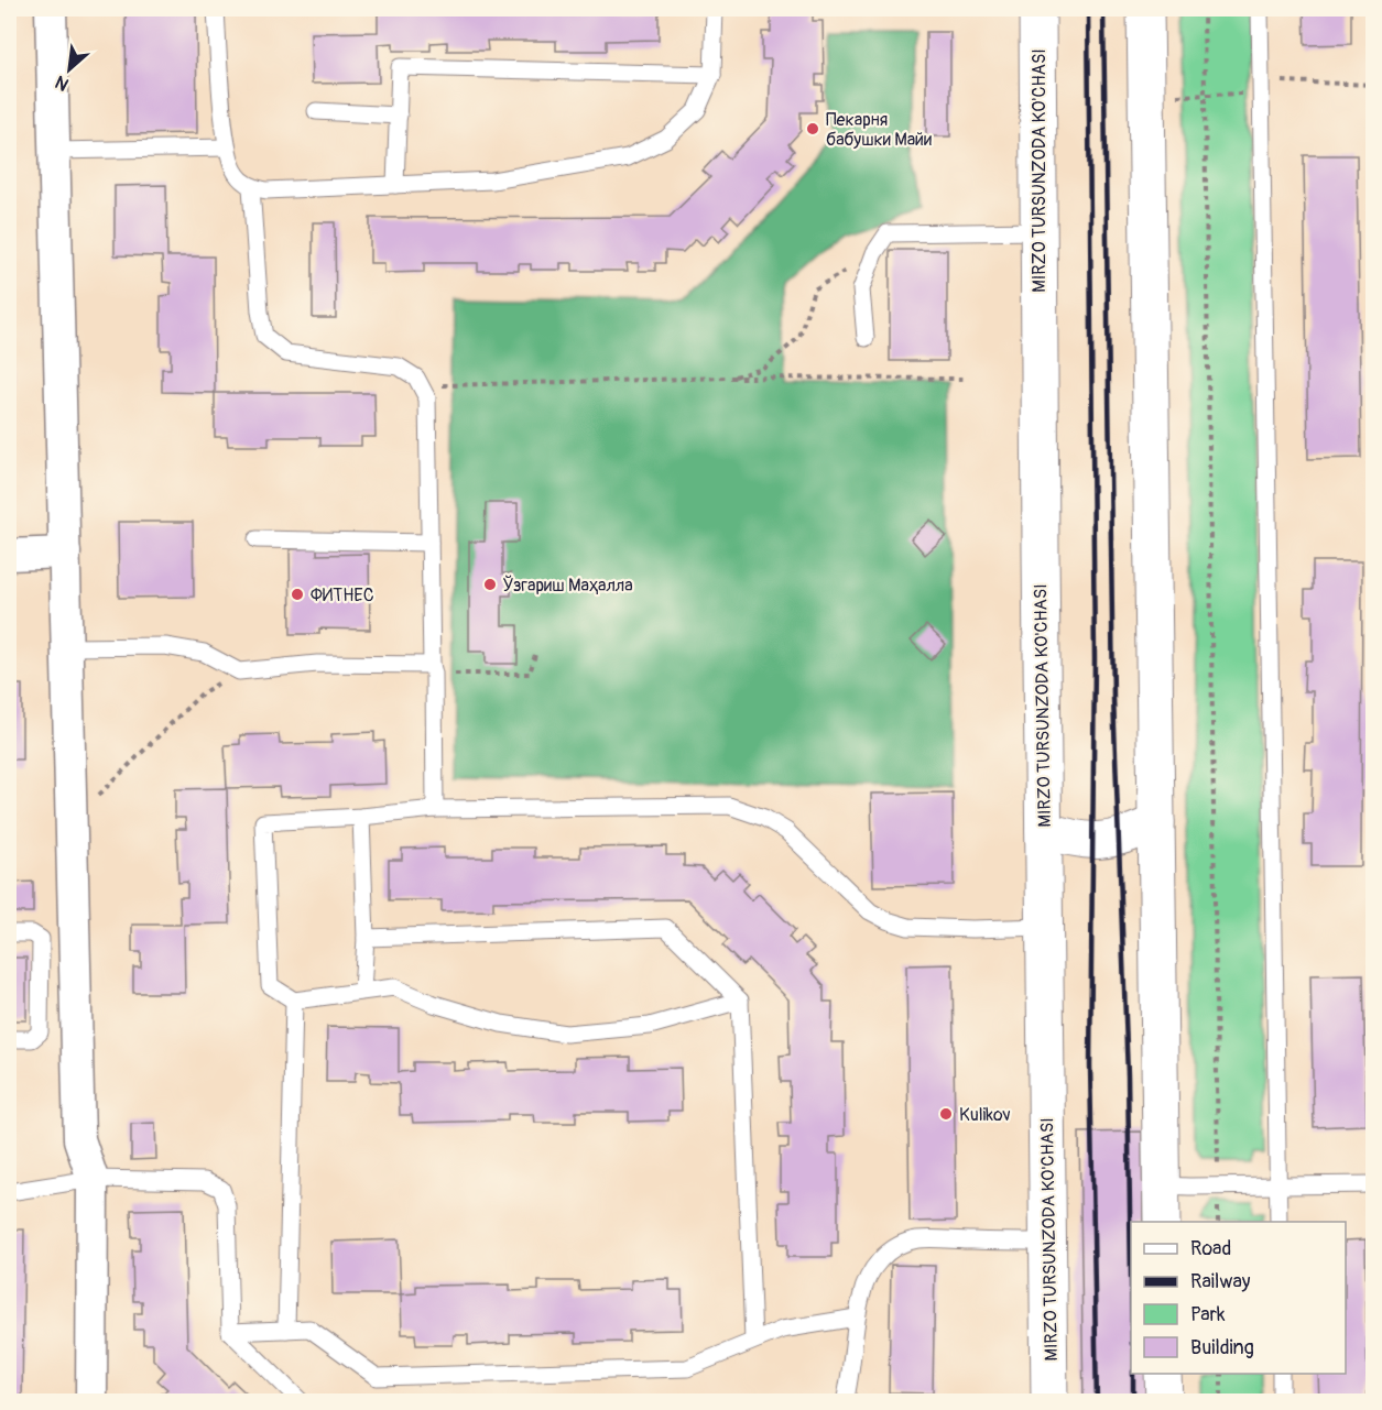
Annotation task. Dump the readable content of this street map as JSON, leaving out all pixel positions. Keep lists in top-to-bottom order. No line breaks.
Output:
{"streets":{"main road":["MIRZO TURSUNZODA KO'CHASI"]},"places":["Пекарня бабушки Майи","Ўзгариш Маҳалла","ФИТНЕС","Kulikov"],"legend":["Road","Railway","Park","Building"],"north":"bottom left"}
